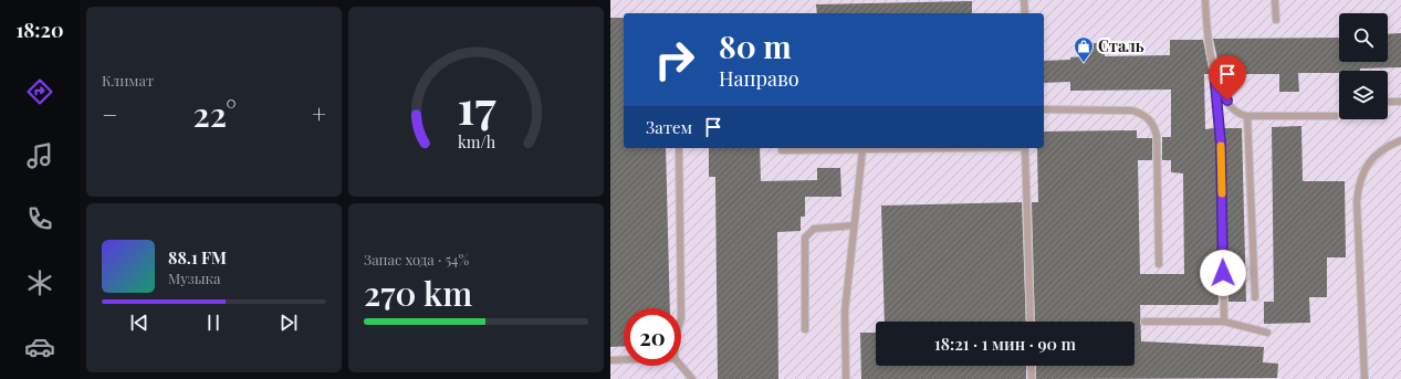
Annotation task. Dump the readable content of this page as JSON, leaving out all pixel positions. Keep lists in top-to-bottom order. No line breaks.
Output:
{"places":{"shop":["Сталь"]},"page":{"tabs":"18:20","tile":["Климат",["Запас хода · 54%","270 km"]],"turn":["80 m","Направо"],"heat":["−","22°","+"],"then":"Затем","song":["88.1 FM","Музыка"],"limit":"20","trip":"18:21 · 1 мин · 90 m","gauge":["17","km/h"]}}
